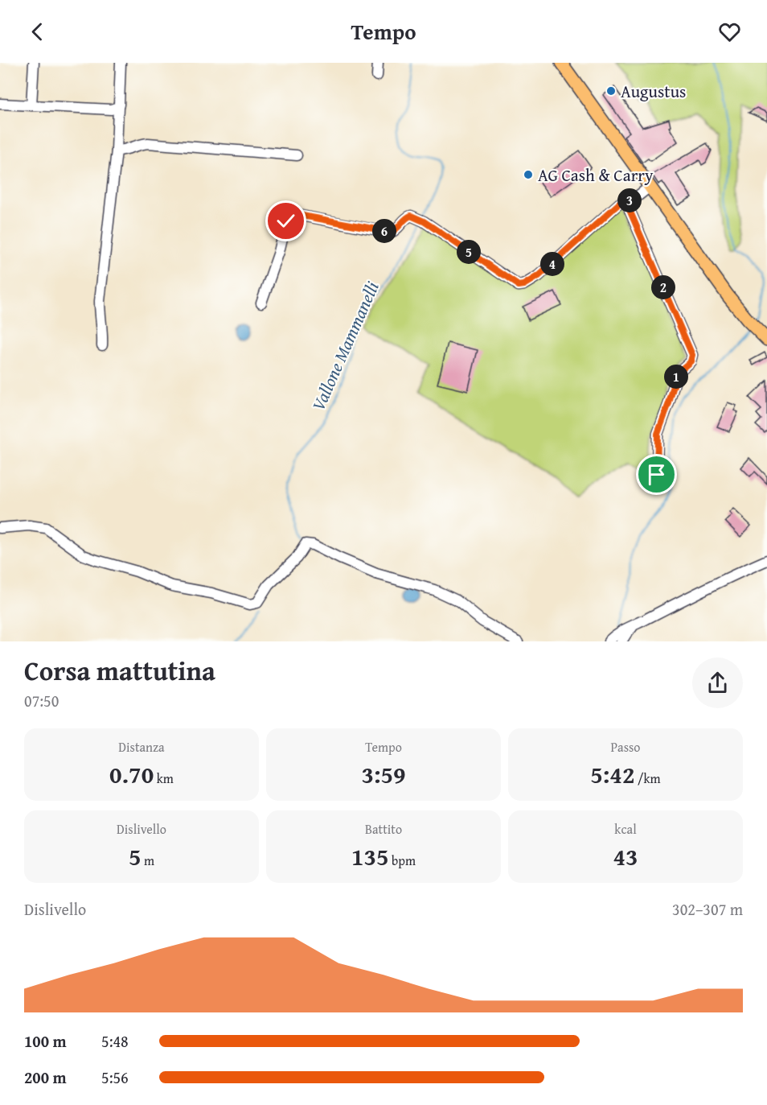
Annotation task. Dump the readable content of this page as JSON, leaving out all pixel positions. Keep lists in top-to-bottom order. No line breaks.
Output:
{"water":["Vallone Mammanelli"],"places":["Augustus","AG Cash & Carry"],"page":{"header":"Tempo","pins":["3","6","5","4","2","1"],"heading":["Corsa mattutina","07:50"],"stats":[["Distanza","0.70 km"],["Tempo","3:59"],["Passo","5:42 /km"],["Dislivello","5 m"],["Battito","135 bpm"],["kcal","43"]],"chart":["Dislivello","302–307 m"],"list":[{"name":"100 m","note":"5:48"},{"name":"200 m","note":"5:56"}]}}
